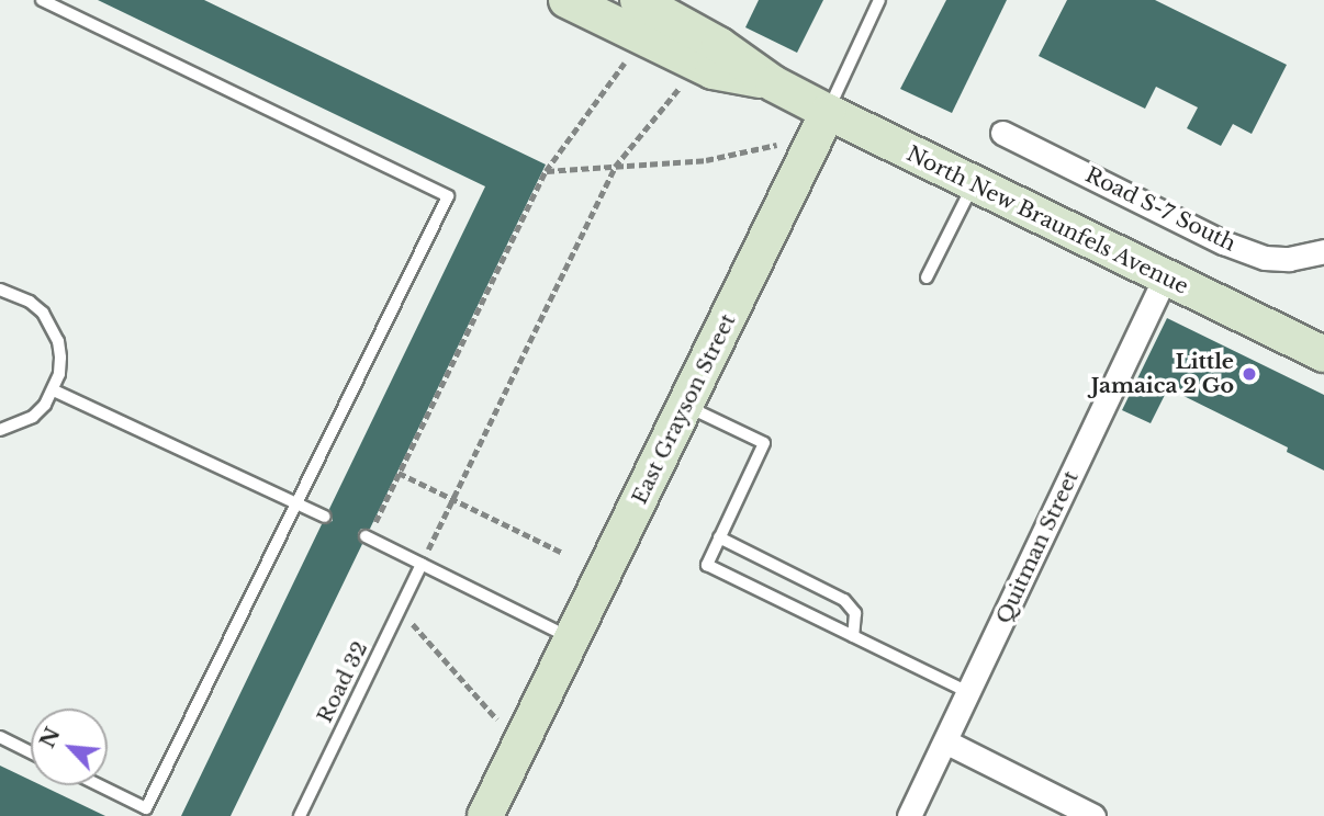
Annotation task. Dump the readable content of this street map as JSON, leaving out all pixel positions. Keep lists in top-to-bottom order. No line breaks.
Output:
{"streets":{"street":["Road S-7 South","North New Braunfels Avenue","East Grayson Street","Quitman Street"],"lane":["Road 32"]},"crossings":[["North New Braunfels Avenue","East Grayson Street"],["North New Braunfels Avenue","Quitman Street"]],"places":["Little Jamaica 2 Go"],"north":"top left"}
